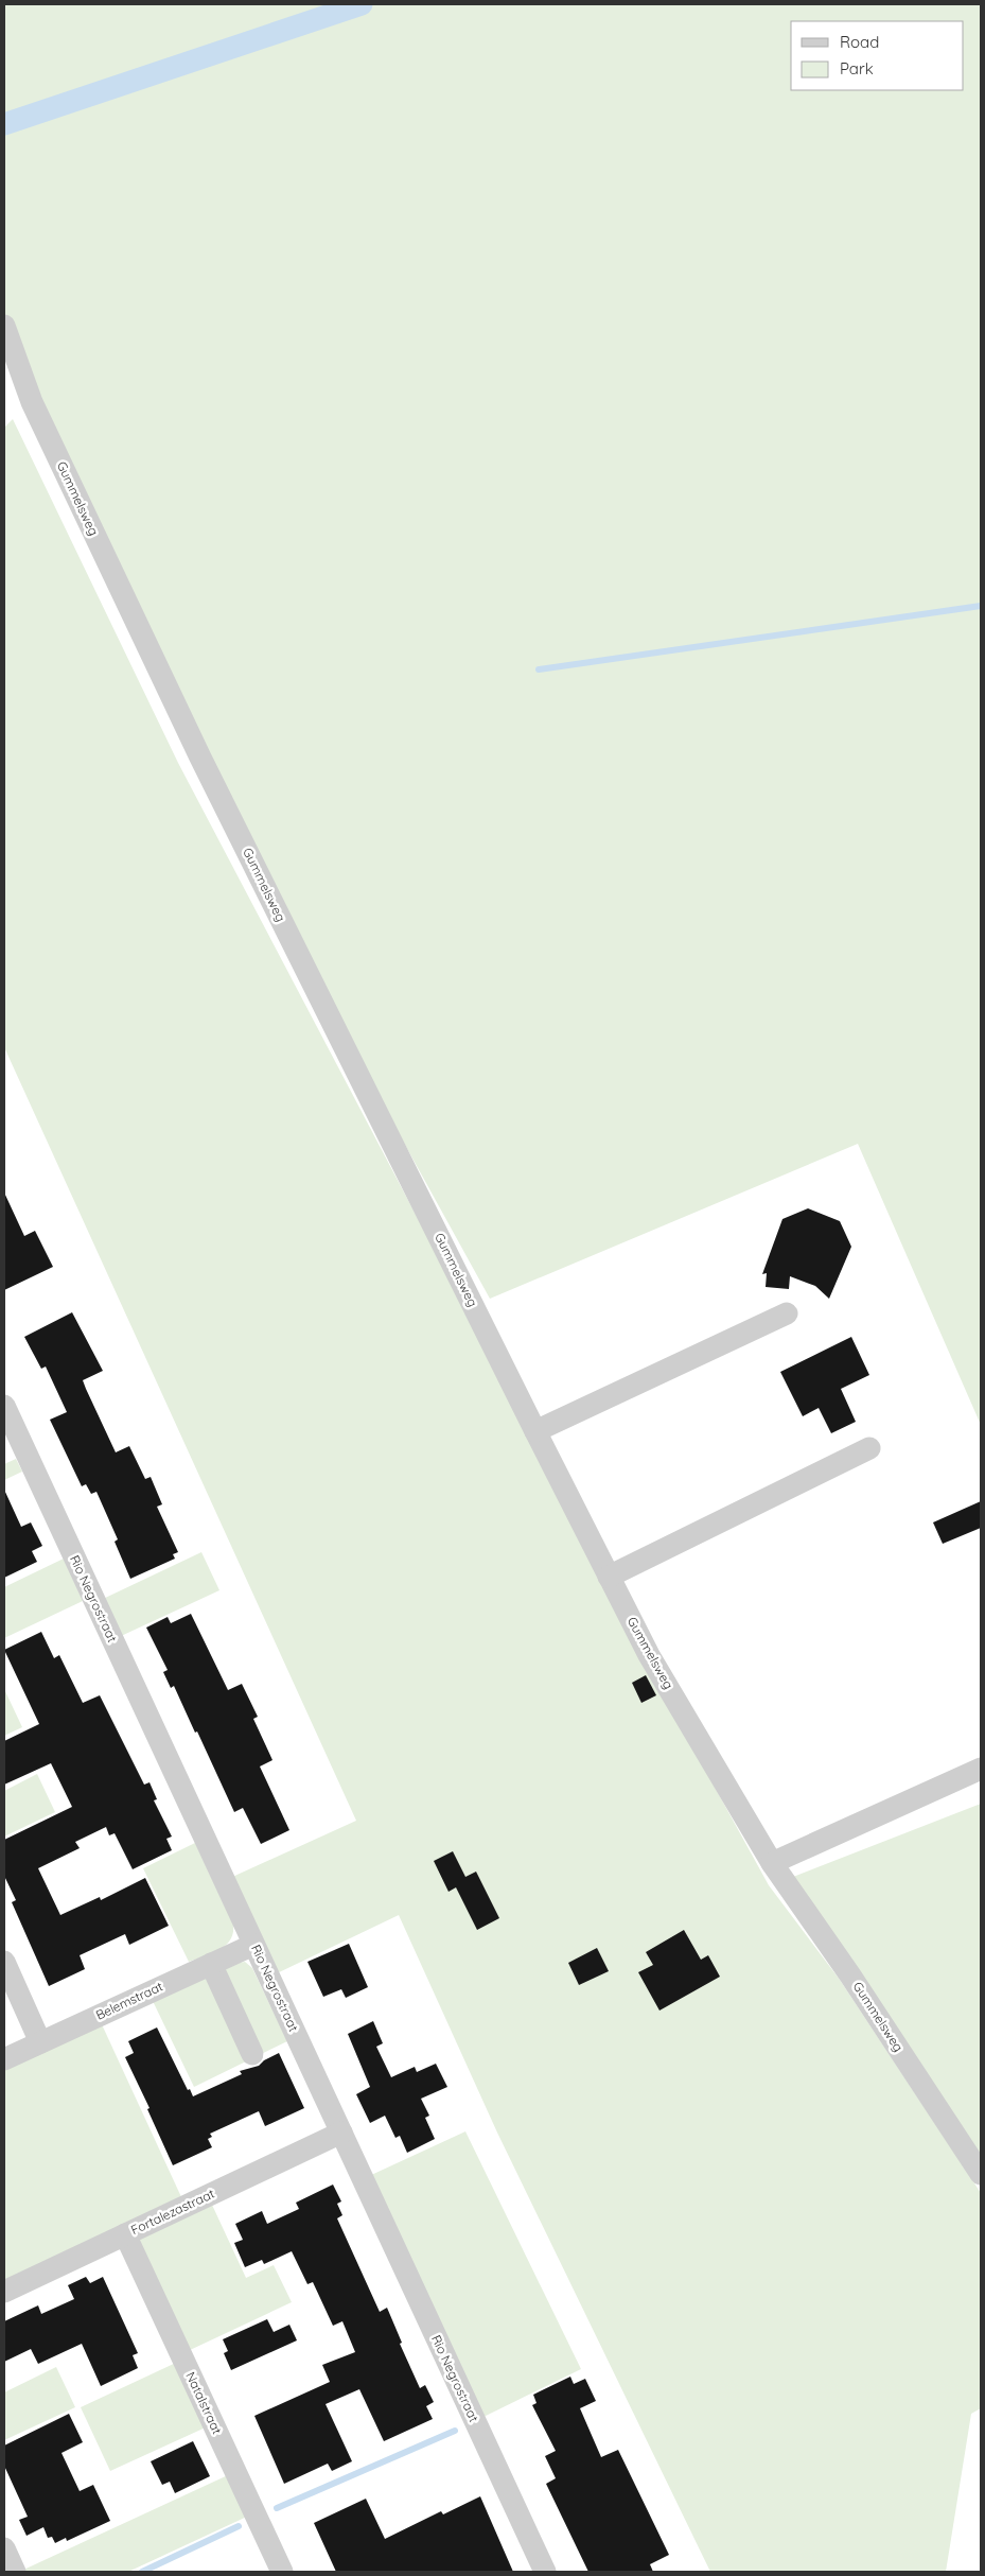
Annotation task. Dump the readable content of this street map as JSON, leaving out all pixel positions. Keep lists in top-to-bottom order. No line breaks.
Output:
{"streets":{"street":["Gummelsweg","Rio Negrostraat","Belemstraat","Fortalezastraat","Natalstraat"]},"crossings":[["Rio Negrostraat","Belemstraat"],["Rio Negrostraat","Fortalezastraat"],["Fortalezastraat","Natalstraat"]],"legend":["Road","Park"]}
